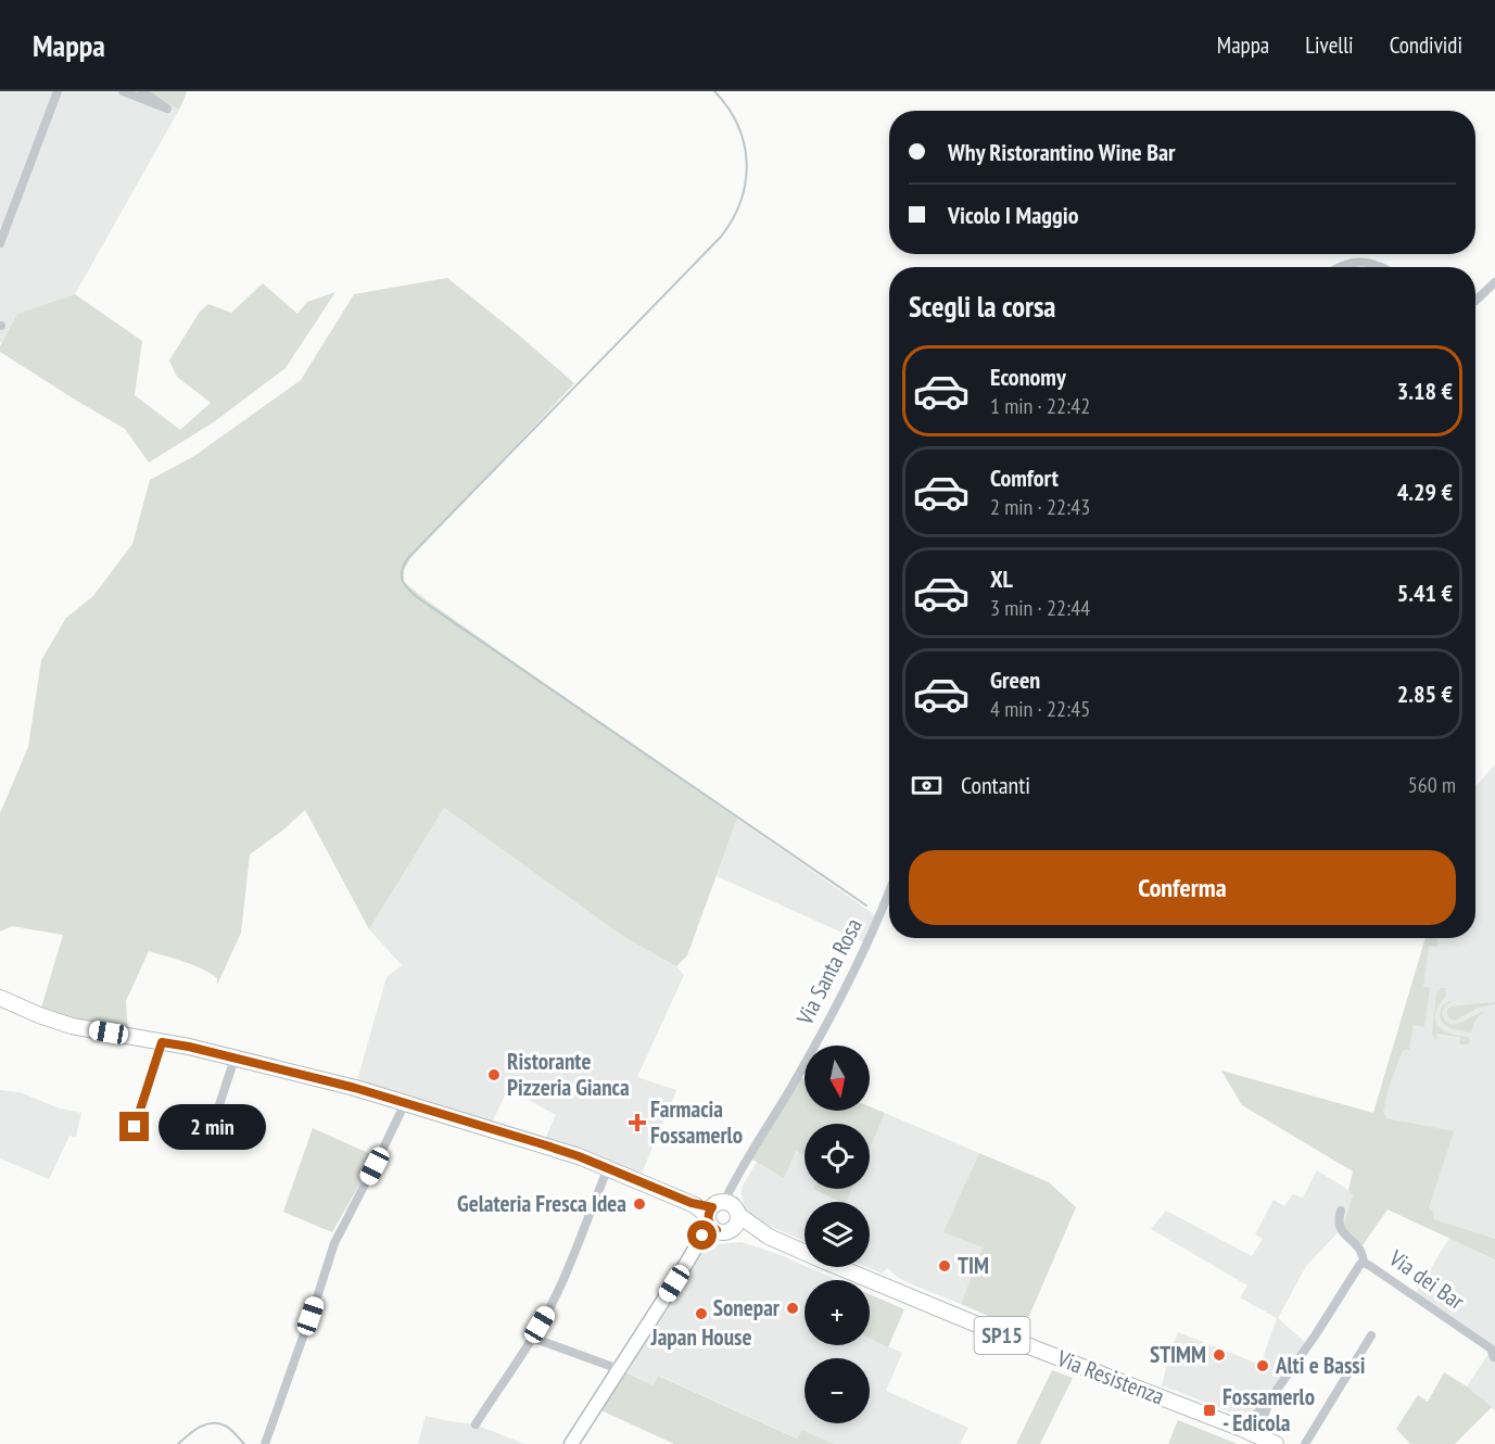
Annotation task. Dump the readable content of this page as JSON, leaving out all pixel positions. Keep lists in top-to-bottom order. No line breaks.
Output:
{"streets":{"main road":["SP15","Via Resistenza"],"street":["Via Santa Rosa","Via dei Bar"]},"crossings":[["Via Santa Rosa","Via Resistenza"],["Via dei Bar","Via Resistenza"]],"places":{"other":["Ristorante Pizzeria Gianca","Gelateria Fresca Idea","TIM","Sonepar","Japan House","STIMM","Alti e Bassi"],"health":["Farmacia Fossamerlo"],"transit":["Fossamerlo - Edicola"]},"north":"bottom","page":{"header":"Mappa","nav":["Mappa","Livelli","Condividi"],"banner":["Why Ristorantino Wine Bar","Vicolo I Maggio"],"heading":"Scegli la corsa","list":[{"name":"Economy","note":"1 min · 22:42","value":"3.18 €"},{"name":"Comfort","note":"2 min · 22:43","value":"4.29 €"},{"name":"XL","note":"3 min · 22:44","value":"5.41 €"},{"name":"Green","note":"4 min · 22:45","value":"2.85 €"}],"pay":["Contanti","560 m"],"buttons":"Conferma","map_buttons":["+","−"],"bubble":"2 min"}}
